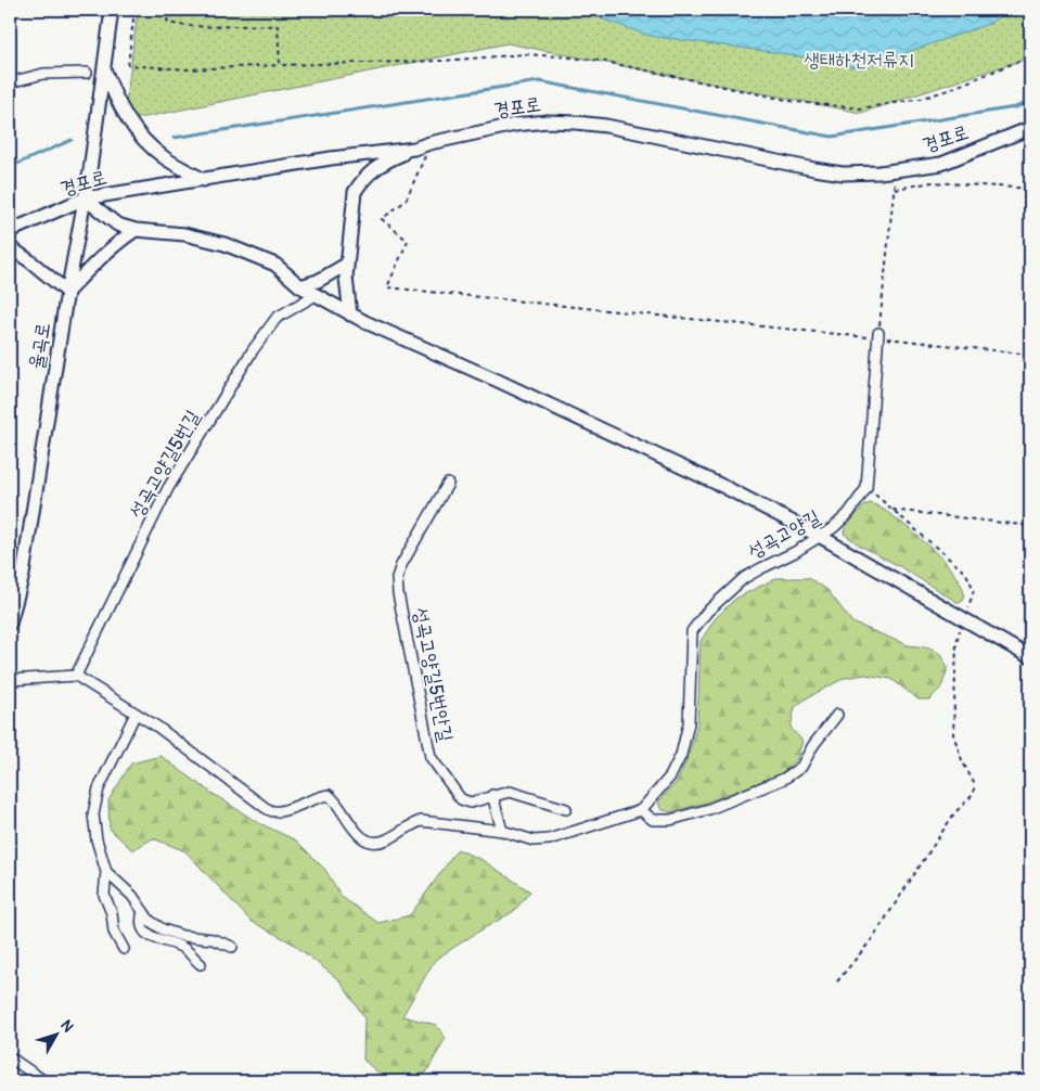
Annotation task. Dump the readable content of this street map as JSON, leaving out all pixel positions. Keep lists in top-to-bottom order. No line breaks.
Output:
{"streets":{"street":["경포로","율곡로","성곡고양길5번길","성곡고양길","성곡고양길5번안길"]},"crossings":[["경포로","율곡로"]],"parks":["생태하천저류지"],"north":"top right"}
